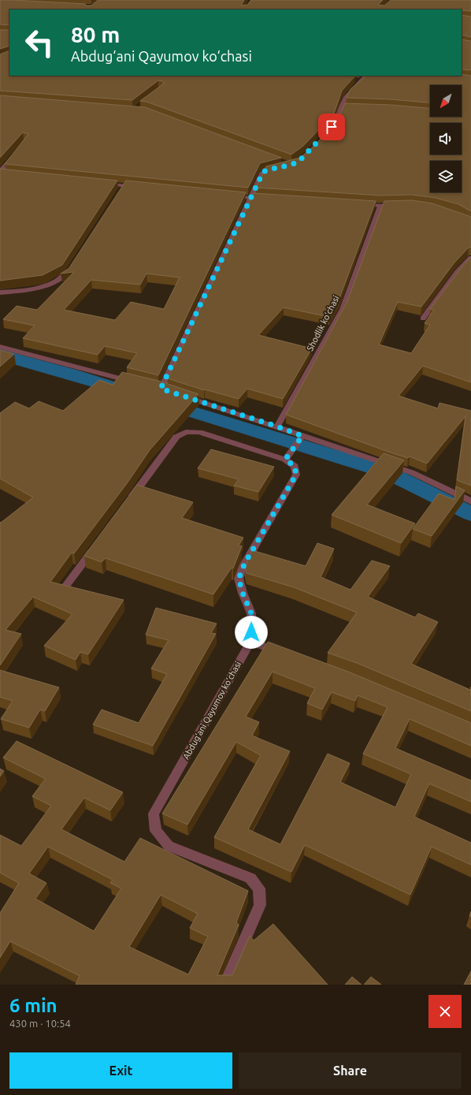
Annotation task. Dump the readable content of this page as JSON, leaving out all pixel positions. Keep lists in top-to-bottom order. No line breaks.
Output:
{"streets":{"street":["Shodlik ko‘chasi","Abdug‘ani Qayumov ko‘chasi"]},"north":"bottom left","page":{"turn":["80 m","Abdug‘ani Qayumov ko‘chasi"],"heading":["6 min","430 m · 10:54"],"buttons":["Exit","Share"]}}
